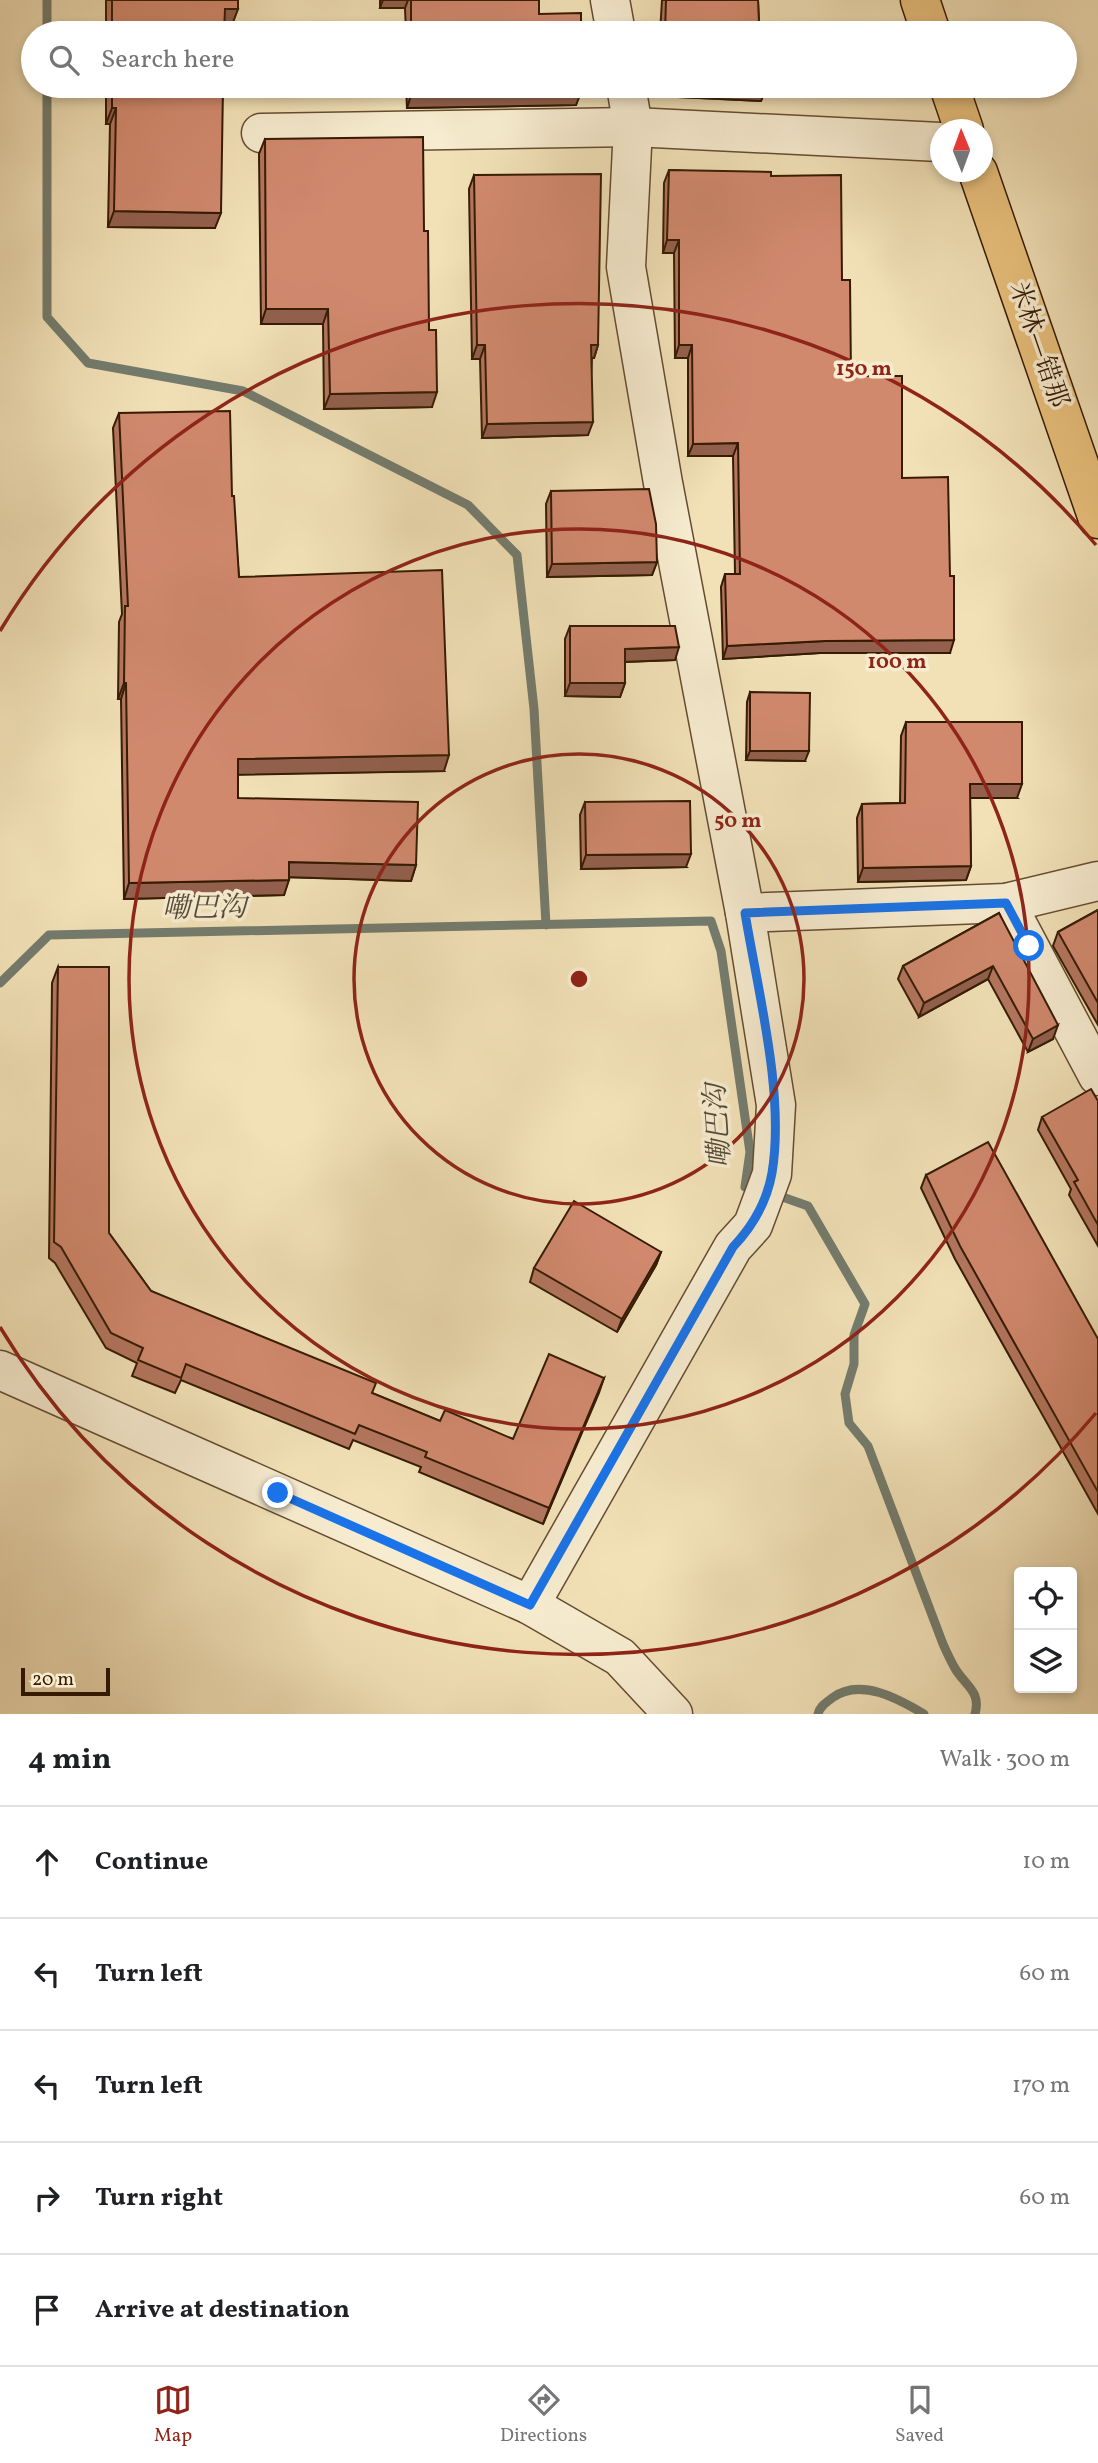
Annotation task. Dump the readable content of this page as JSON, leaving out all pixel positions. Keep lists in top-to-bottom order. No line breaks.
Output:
{"streets":{"highway":["米林—错那"]},"water":["嘞巴沟"],"scale_bar":"20 m","north":"top","page":{"search":"Search here","scale":"20 m","heading":["4 min","Walk · 300 m"],"list":[["Continue","10 m"],["Turn left","60 m"],["Turn left","170 m"],["Turn right","60 m"],"Arrive at destination"],"nav":["Map","Directions","Saved"]},"rings":["150 m","100 m","50 m"]}
